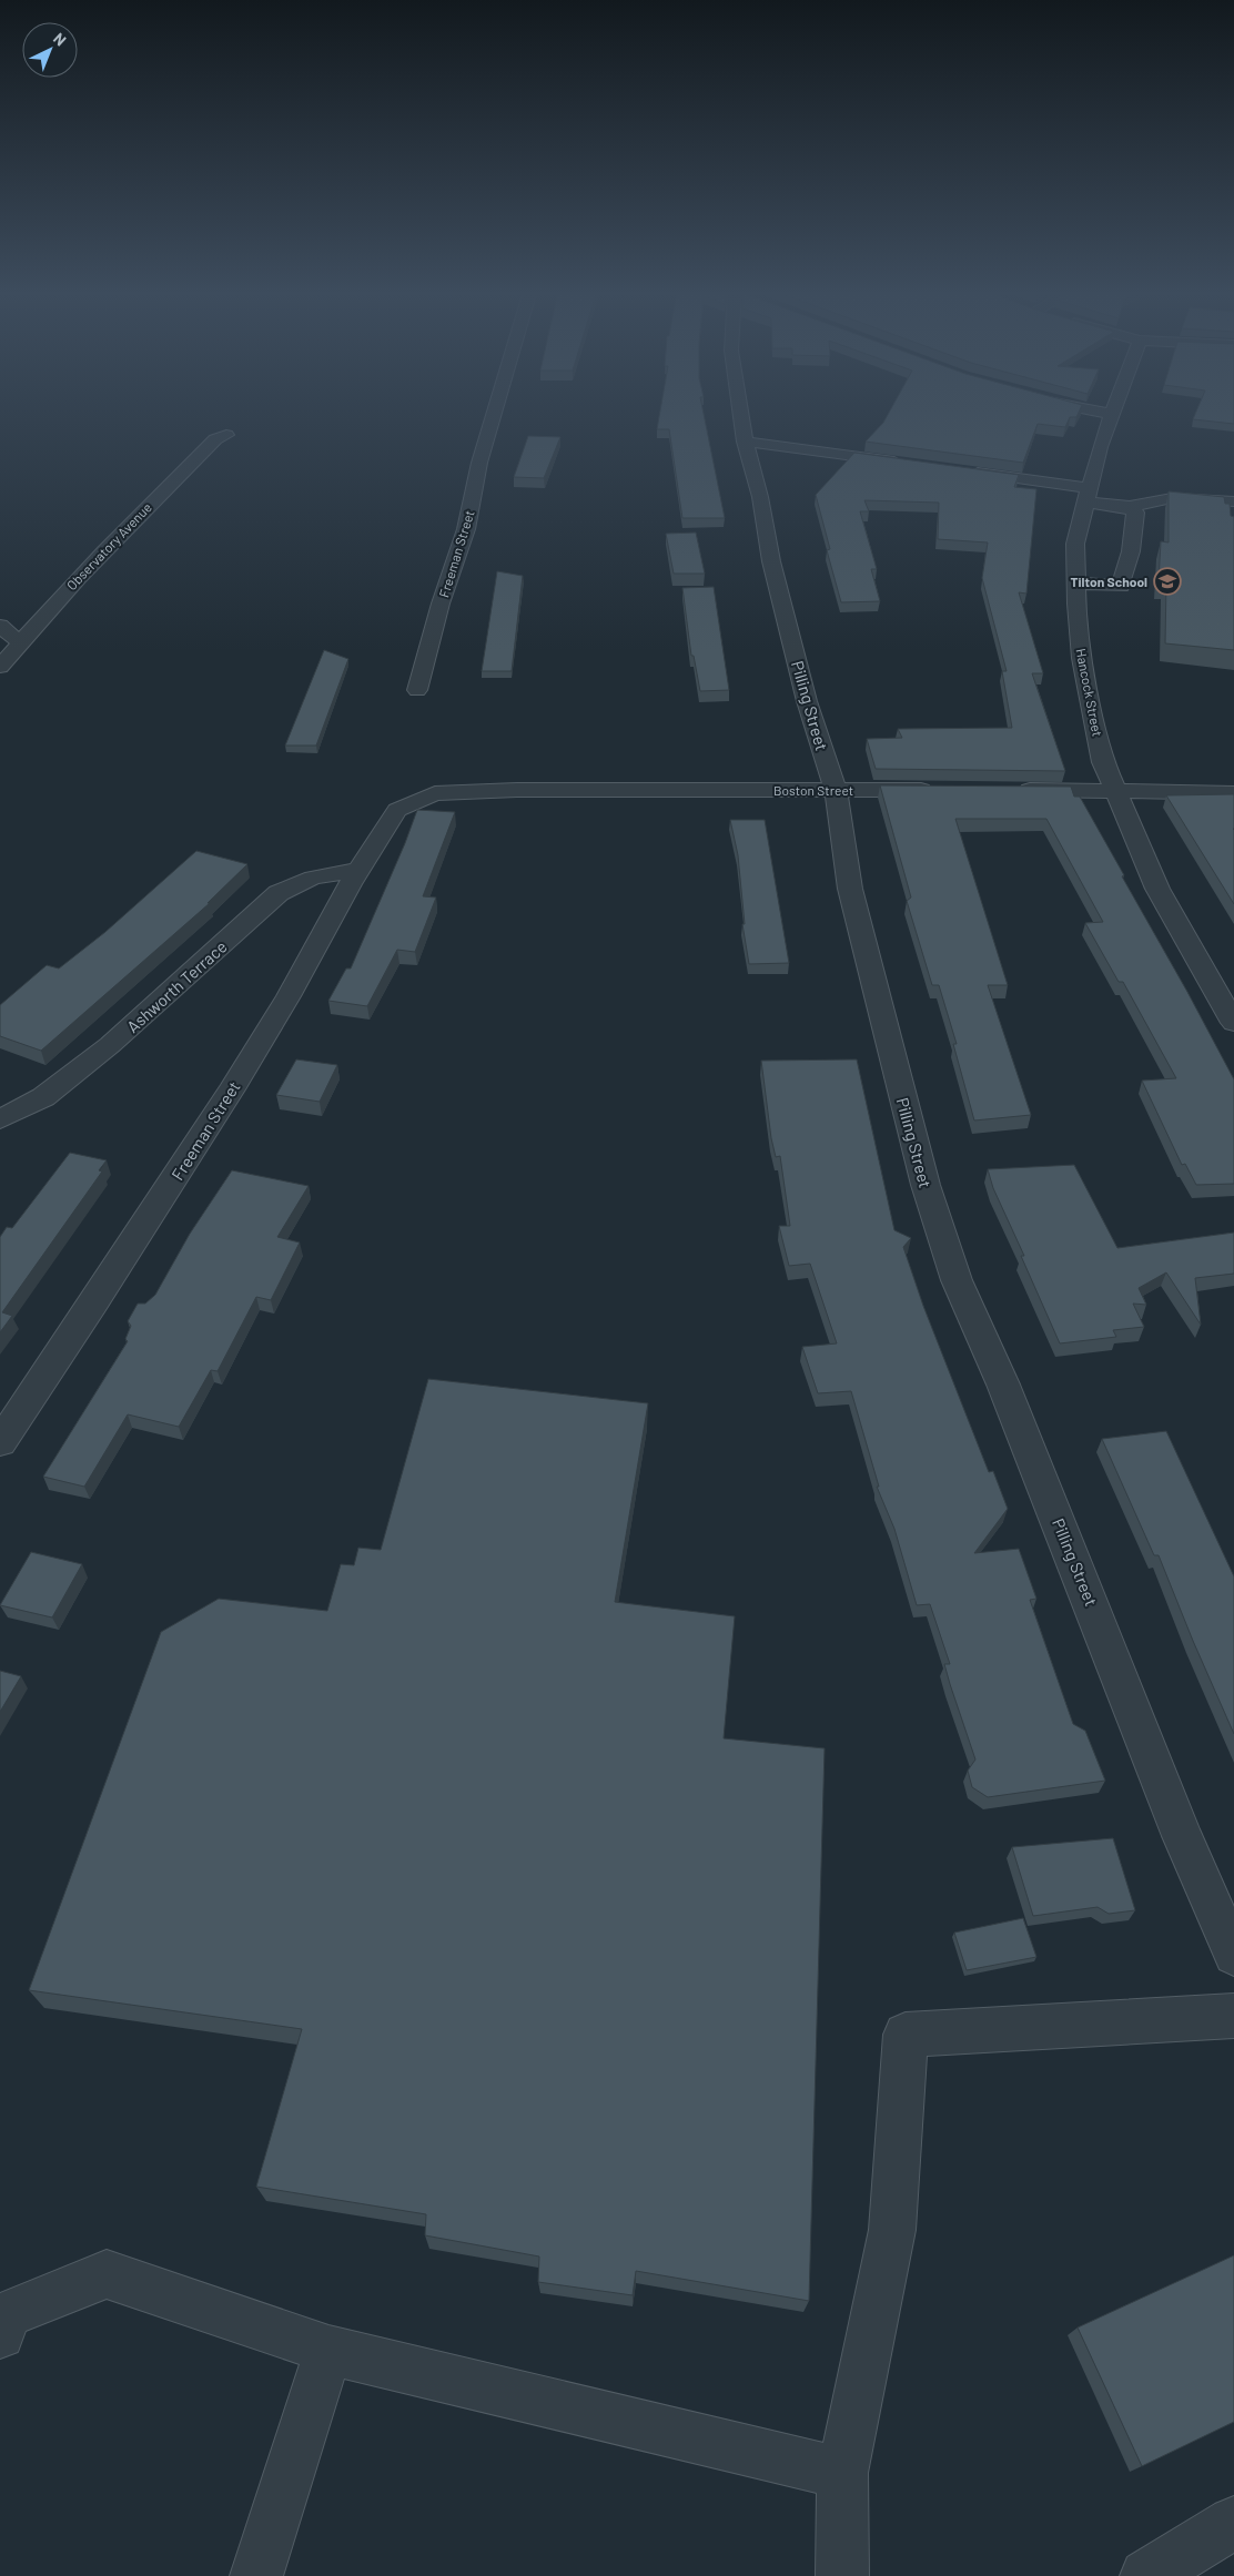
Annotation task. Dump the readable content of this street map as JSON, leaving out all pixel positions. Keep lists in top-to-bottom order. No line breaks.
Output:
{"streets":{"street":["Observatory Avenue","Freeman Street","Hancock Street","Pilling Street","Boston Street","Ashworth Terrace"]},"crossings":[["Freeman Street","Boston Street"],["Freeman Street","Ashworth Terrace"],["Pilling Street","Boston Street"]],"places":{"school or university":["Tilton School"]},"north":"top right"}
